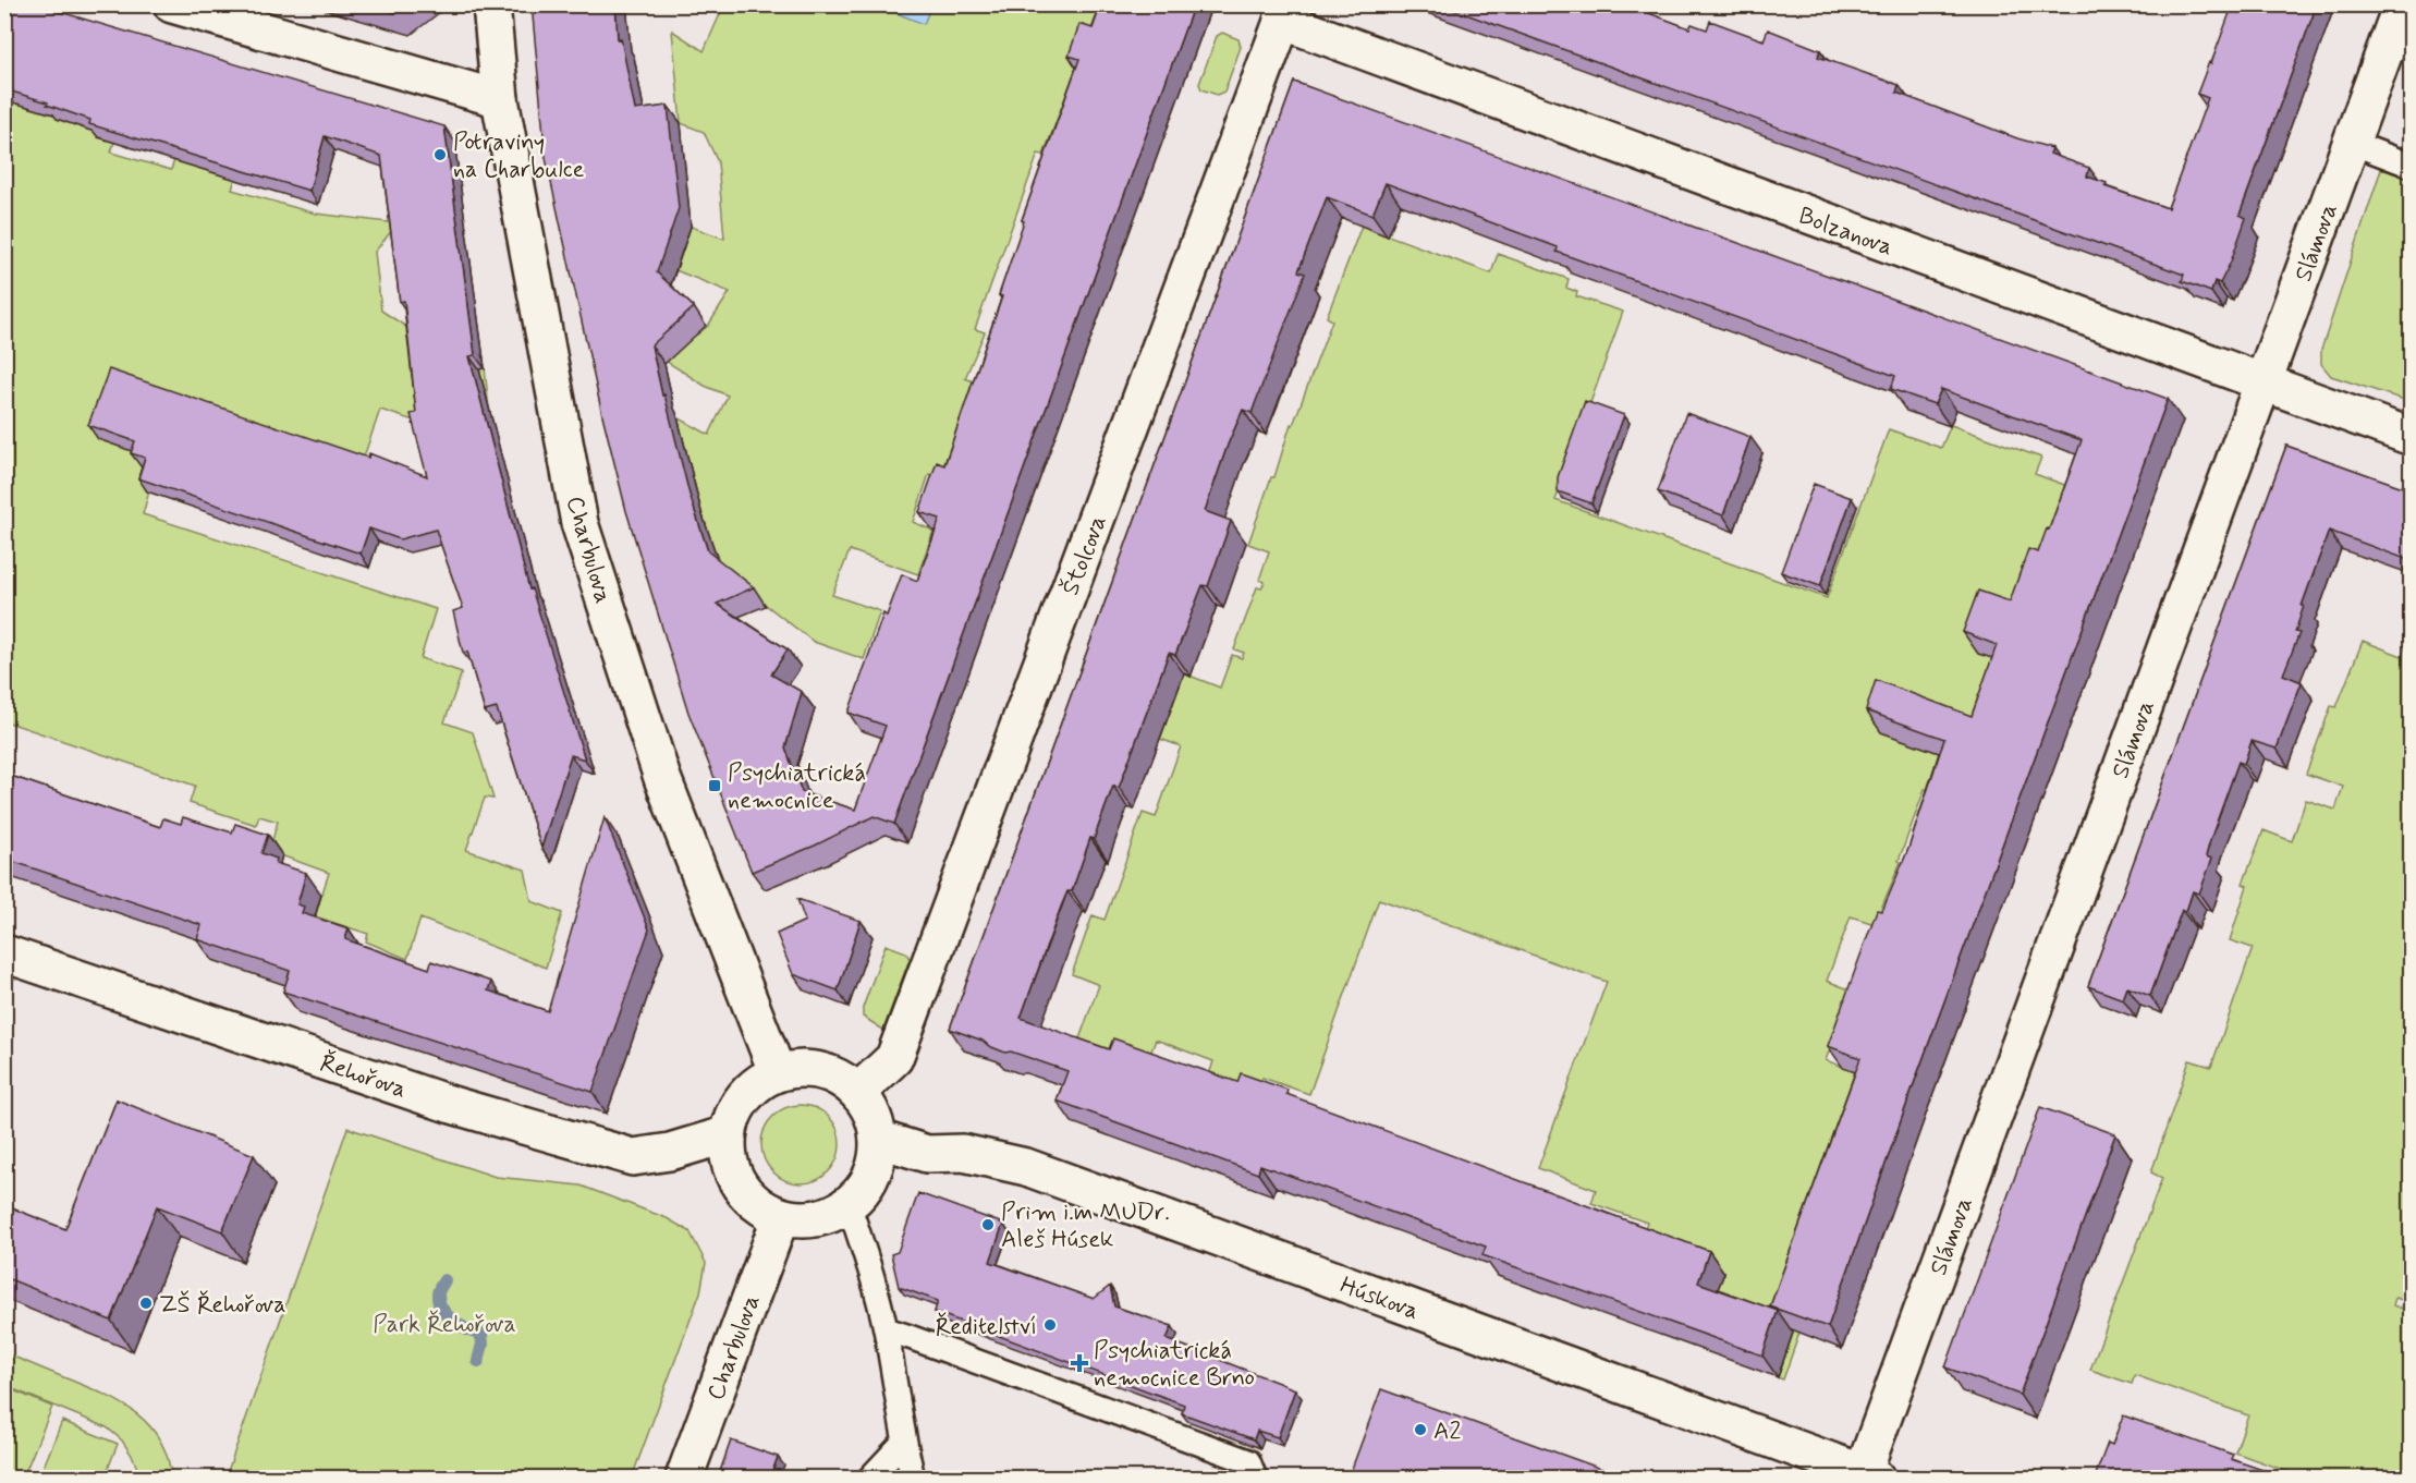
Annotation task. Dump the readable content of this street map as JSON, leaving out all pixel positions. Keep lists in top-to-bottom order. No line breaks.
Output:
{"streets":{"street":["Bolzanova","Slámova","Charbulova","Štolcova","Řehořova","Húskova"]},"crossings":[["Bolzanova","Slámova"],["Bolzanova","Štolcova"],["Slámova","Húskova"],["Charbulova","Štolcova"],["Charbulova","Řehořova"],["Charbulova","Húskova"],["Štolcova","Řehořova"],["Štolcova","Húskova"],["Řehořova","Húskova"]],"parks":["Park Řehořova"],"places":{"other":["Potraviny na Charbulce","Prim i.m MUDr. Aleš Húsek","ZŠ Řehořova","Ředitelství","A2"],"transit":["Psychiatrická nemocnice"],"health":["Psychiatrická nemocnice Brno"]}}
